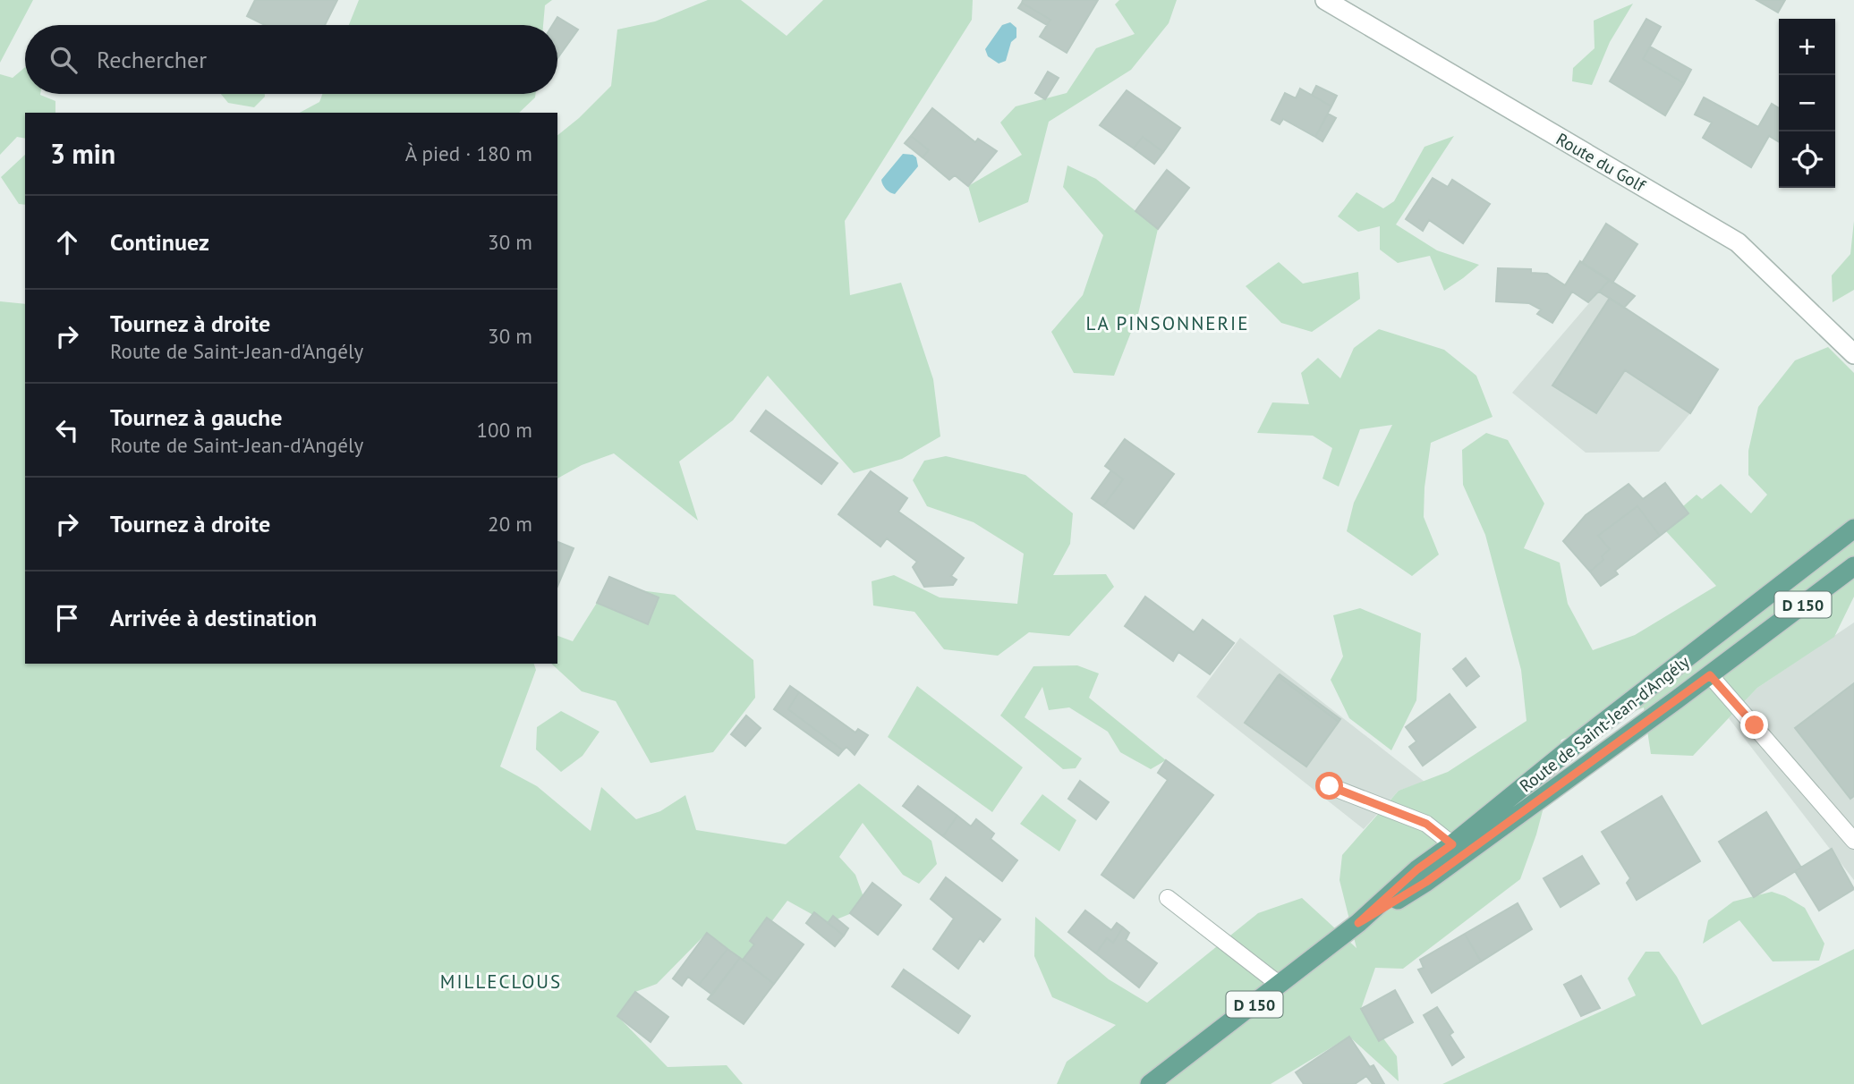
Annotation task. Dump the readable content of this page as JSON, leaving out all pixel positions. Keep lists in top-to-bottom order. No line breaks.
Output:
{"streets":{"main road":["D 150","Route de Saint-Jean-d'Angély"],"street":["Route du Golf"]},"districts":["LA PINSONNERIE","MILLECLOUS"],"page":{"map_buttons":["+","−"],"search":"Rechercher","heading":["3 min","À pied · 180 m"],"list":[["Continuez","30 m"],["Tournez à droite","Route de Saint-Jean-d'Angély","30 m"],["Tournez à gauche","Route de Saint-Jean-d'Angély","100 m"],["Tournez à droite","20 m"],"Arrivée à destination"]}}
